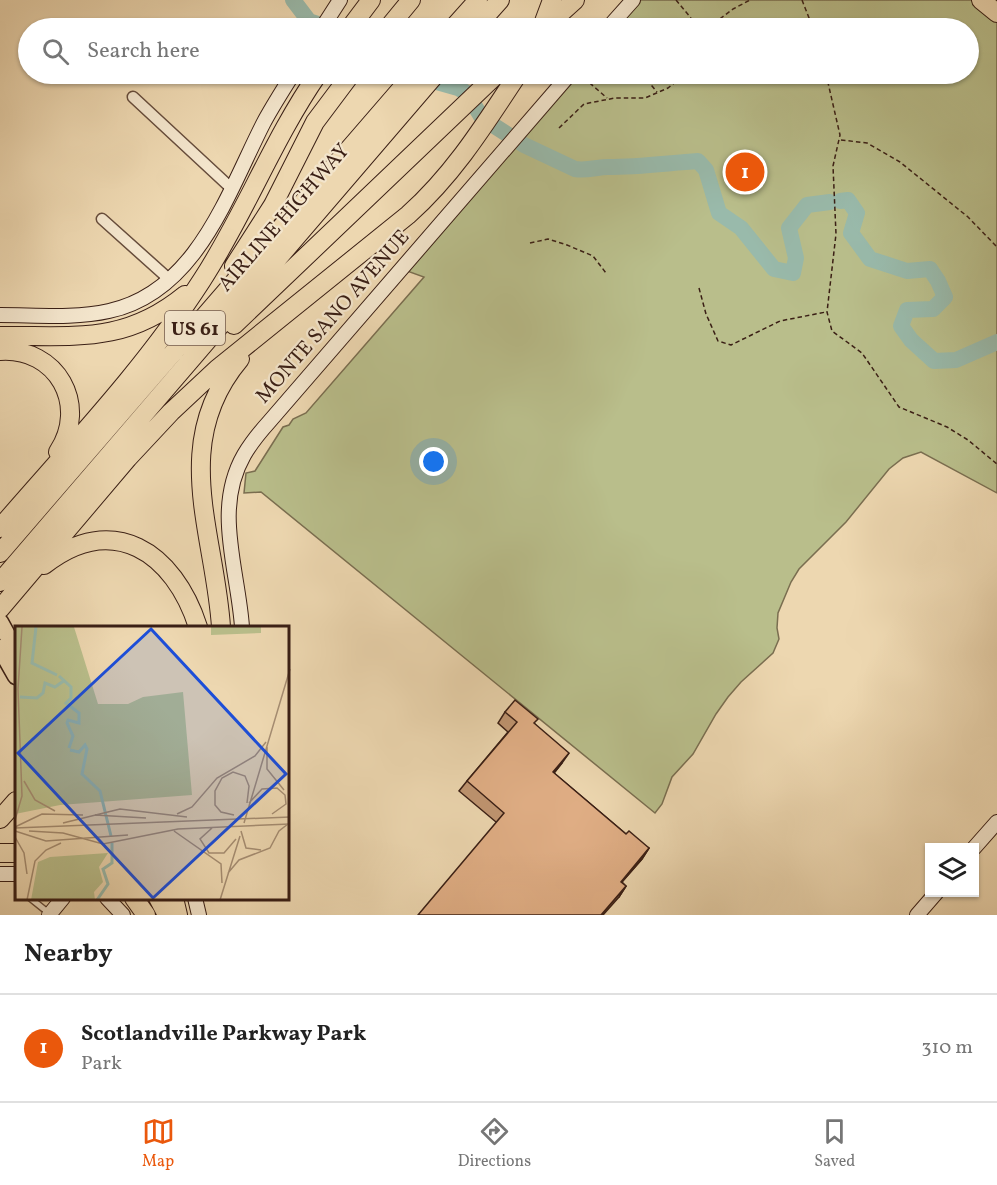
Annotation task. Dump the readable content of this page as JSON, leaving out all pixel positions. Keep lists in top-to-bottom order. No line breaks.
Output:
{"streets":{"highway":["AIRLINE HIGHWAY","US 61"],"street":["MONTE SANO AVENUE"]},"page":{"search":"Search here","pins":"1","heading":"Nearby","list":[{"mark":"1","name":"Scotlandville Parkway Park","note":"Park","value":"310 m"}],"nav":["Map","Directions","Saved"]}}
